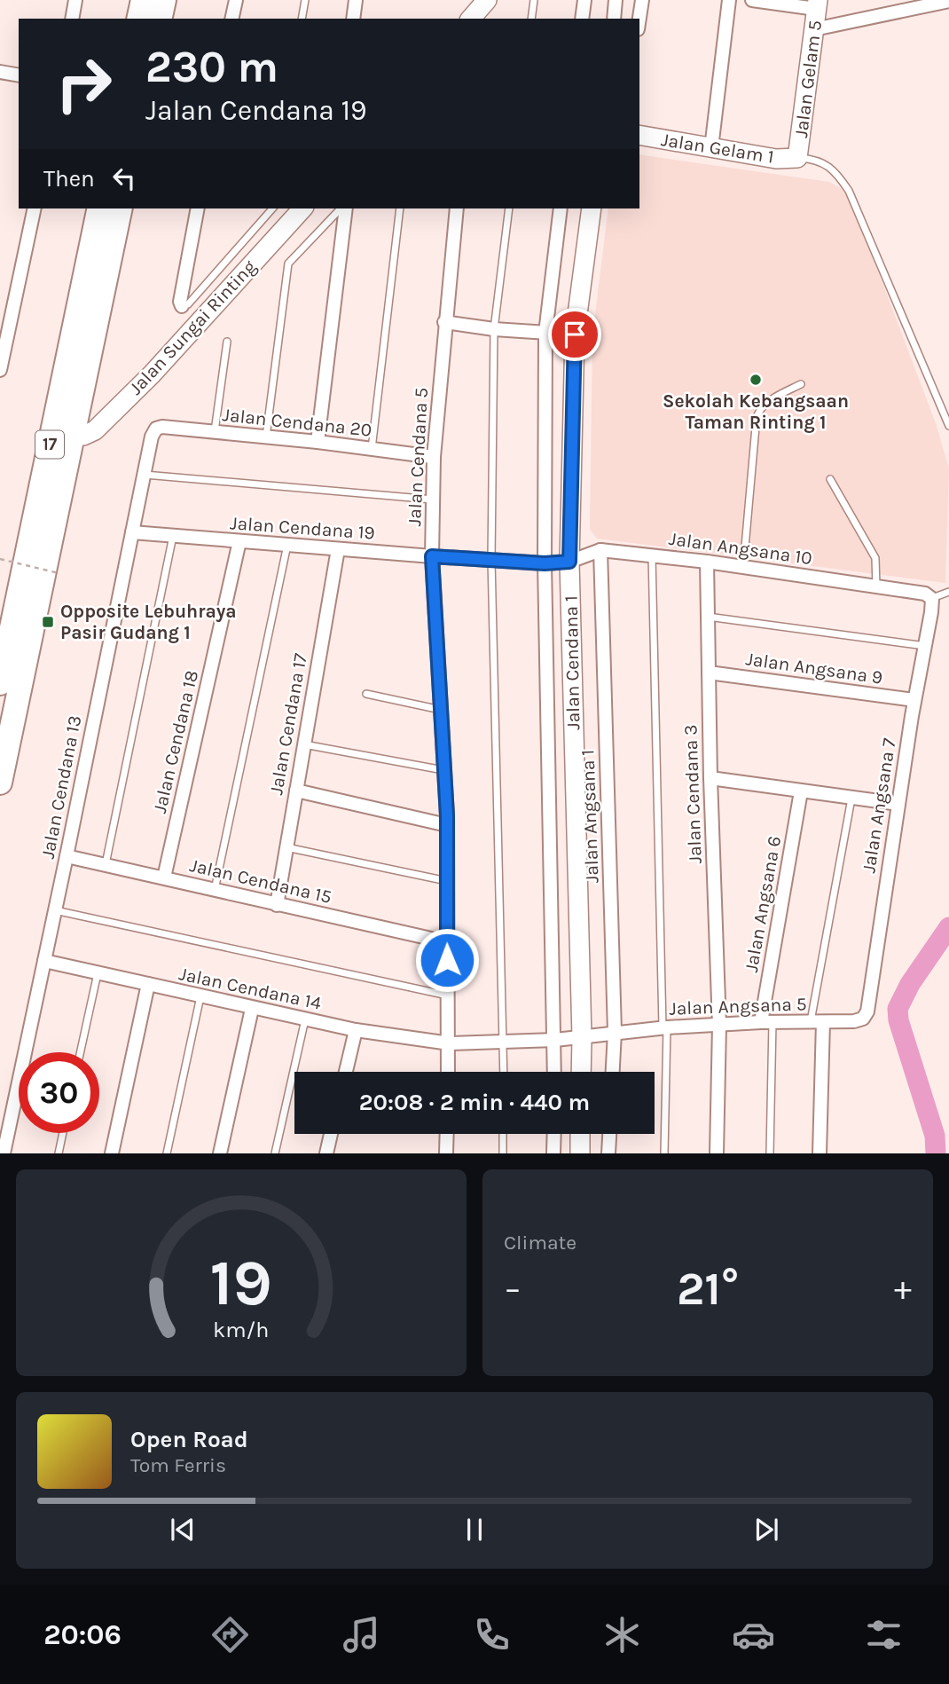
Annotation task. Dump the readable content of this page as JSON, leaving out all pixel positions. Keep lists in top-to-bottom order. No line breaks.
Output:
{"streets":{"highway":["17"],"street":["Jalan Gelam 5","Jalan Gelam 1","Jalan Sungai Rinting","Jalan Cendana 20","Jalan Cendana 5","Jalan Cendana 19","Jalan Angsana 10","Jalan Cendana 1","Jalan Angsana 9","Jalan Cendana 17","Jalan Cendana 18","Jalan Cendana 13","Jalan Cendana 3","Jalan Angsana 7","Jalan Angsana 1","Jalan Cendana 15","Jalan Angsana 6","Jalan Cendana 14","Jalan Angsana 5"]},"crossings":[["Jalan Gelam 5","Jalan Gelam 1"],["Jalan Sungai Rinting","17"],["Jalan Cendana 20","Jalan Cendana 5"],["Jalan Cendana 20","Jalan Cendana 13"],["Jalan Cendana 5","Jalan Cendana 19"],["Jalan Cendana 5","Jalan Cendana 15"],["Jalan Cendana 5","Jalan Cendana 14"],["Jalan Cendana 19","Jalan Angsana 10"],["Jalan Cendana 19","Jalan Cendana 1"],["Jalan Cendana 19","Jalan Cendana 17"],["Jalan Cendana 19","Jalan Cendana 18"],["Jalan Cendana 19","Jalan Cendana 13"],["Jalan Angsana 10","Jalan Cendana 1"],["Jalan Angsana 10","Jalan Cendana 3"],["Jalan Angsana 10","Jalan Angsana 7"],["Jalan Angsana 10","Jalan Angsana 1"],["Jalan Cendana 1","Jalan Cendana 14"],["Jalan Cendana 1","Jalan Angsana 5"],["Jalan Angsana 9","Jalan Cendana 3"],["Jalan Angsana 9","Jalan Angsana 7"],["Jalan Cendana 17","Jalan Cendana 15"],["Jalan Cendana 18","Jalan Cendana 15"],["Jalan Cendana 13","Jalan Cendana 15"],["Jalan Cendana 13","Jalan Cendana 14"],["Jalan Cendana 3","Jalan Angsana 5"],["Jalan Angsana 7","Jalan Angsana 5"],["Jalan Angsana 1","Jalan Angsana 5"],["Jalan Angsana 6","Jalan Angsana 5"],["Jalan Cendana 14","Jalan Angsana 5"]],"places":{"other":["Sekolah Kebangsaan Taman Rinting 1"],"transit":["Opposite Lebuhraya Pasir Gudang 1"]},"page":{"turn":["230 m","Jalan Cendana 19"],"then":"Then","limit":"30","trip":"20:08 · 2 min · 440 m","tile":"Climate","heat":["−","21°","+"],"song":["Open Road","Tom Ferris"],"tabs":"20:06","gauge":["19","km/h"]}}
